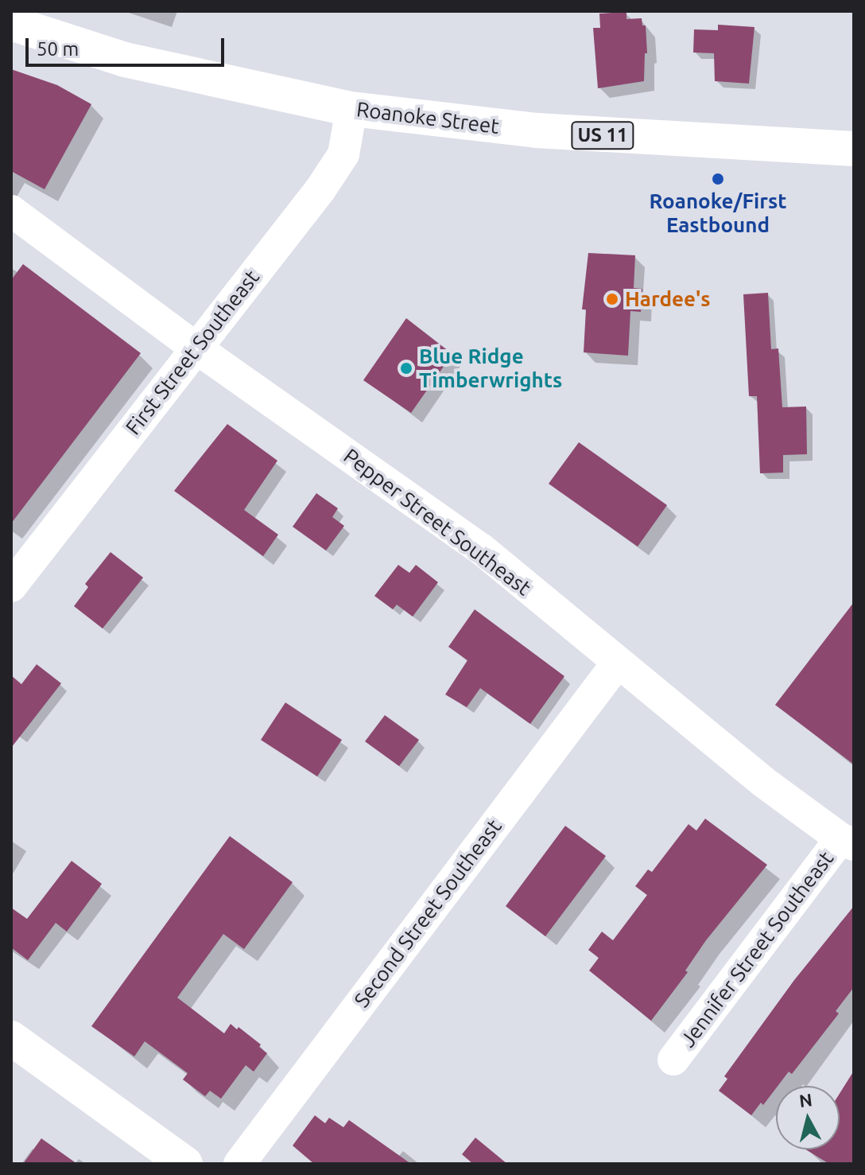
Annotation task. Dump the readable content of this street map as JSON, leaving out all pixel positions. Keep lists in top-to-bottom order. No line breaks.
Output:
{"streets":{"main road":["Roanoke Street","US 11"],"street":["First Street Southeast","Pepper Street Southeast","Second Street Southeast","Jennifer Street Southeast"]},"crossings":[["Roanoke Street","First Street Southeast"],["First Street Southeast","Pepper Street Southeast"],["Pepper Street Southeast","Second Street Southeast"],["Pepper Street Southeast","Jennifer Street Southeast"]],"places":["Roanoke/First Eastbound","Hardee's","Blue Ridge Timberwrights"],"scale_bar":"50 m","north":"top"}
